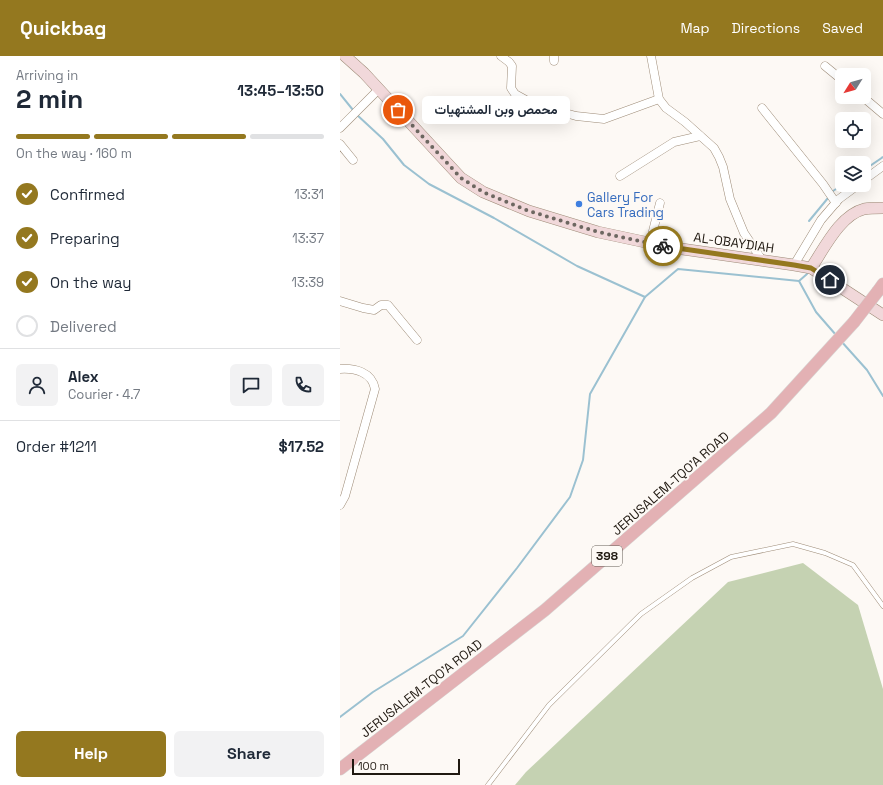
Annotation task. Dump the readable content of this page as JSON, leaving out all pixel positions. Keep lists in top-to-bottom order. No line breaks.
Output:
{"streets":{"main road":["AL-OBAYDIAH","JERUSALEM-TQO'A ROAD","398"]},"places":["محمص وبن المشتهيات","Gallery For Cars Trading"],"scale_bar":"100 m","north":"bottom left","page":{"header":"Quickbag","nav":["Map","Directions","Saved"],"heading":["2 min","Arriving in","13:45–13:50"],"panel":["Alex","Courier · 4.7","Order #1211","$17.52"],"bubble":"محمص وبن المشتهيات","bar":"On the way · 160 m","list":[["Confirmed","13:31"],["Preparing","13:37"],["On the way","13:39"],"Delivered"],"buttons":["Help","Share"],"scale":"100 m"}}
